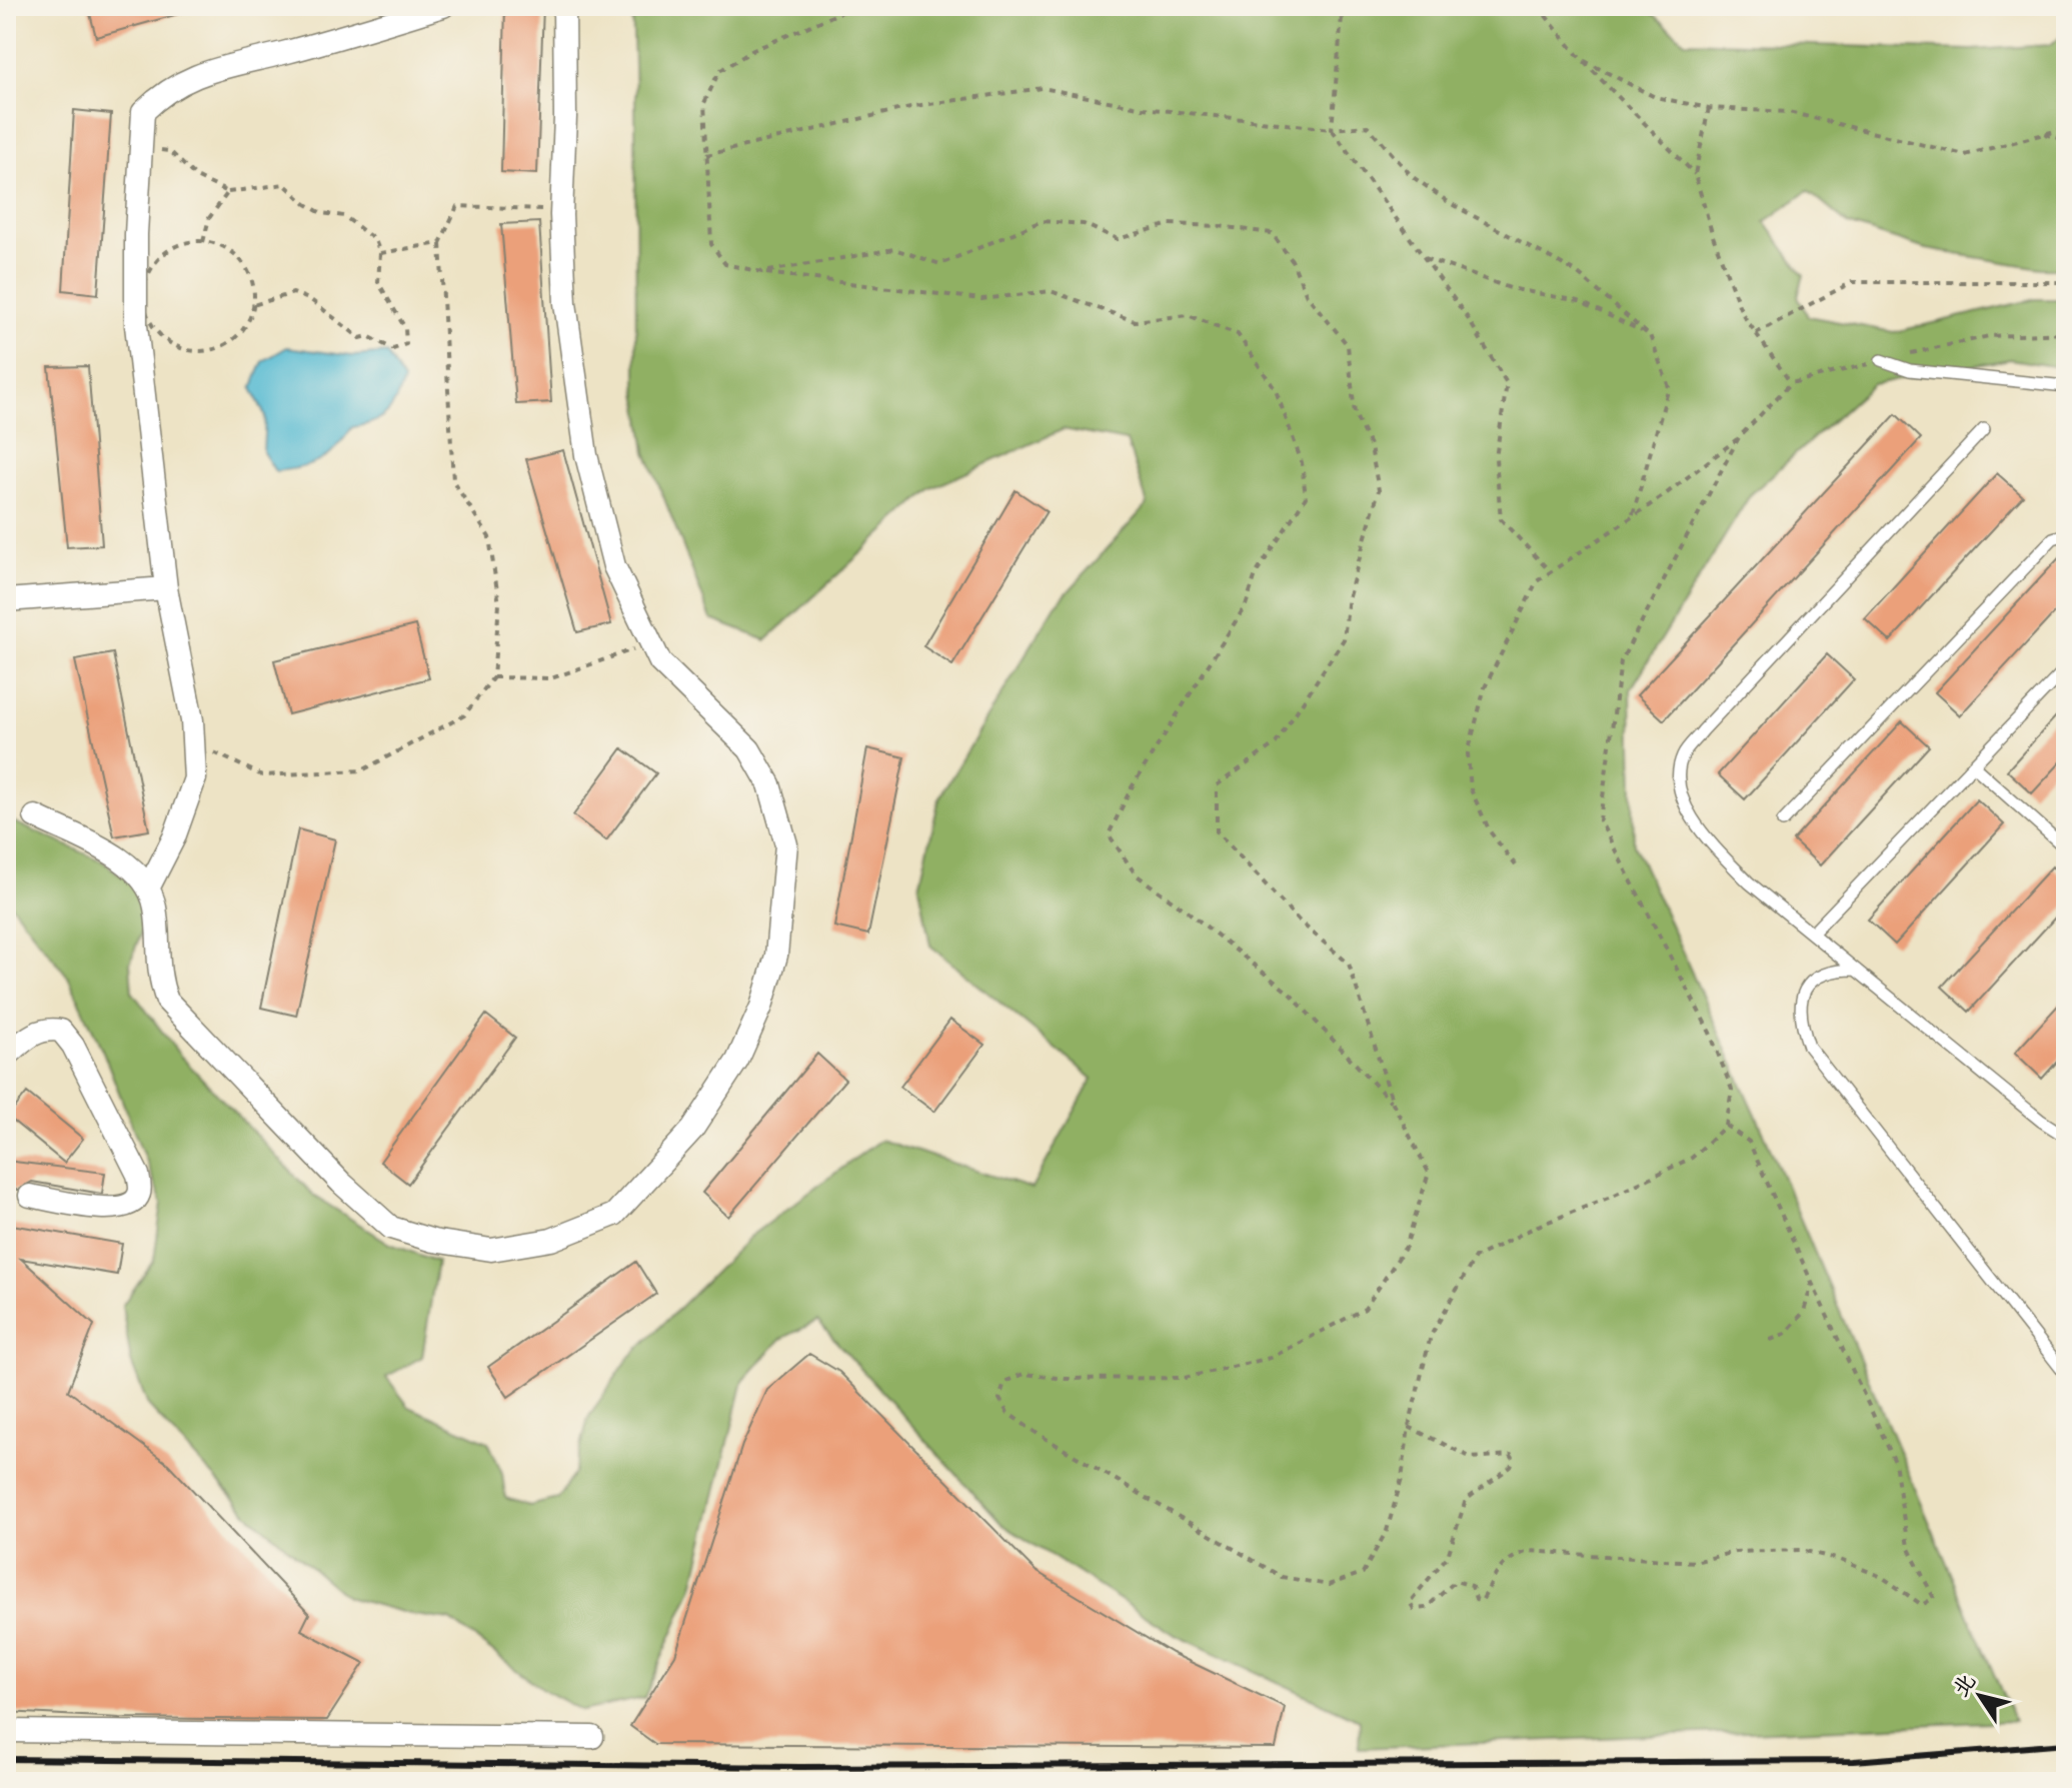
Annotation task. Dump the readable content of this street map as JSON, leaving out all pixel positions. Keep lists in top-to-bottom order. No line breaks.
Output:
{"north":"top left"}
